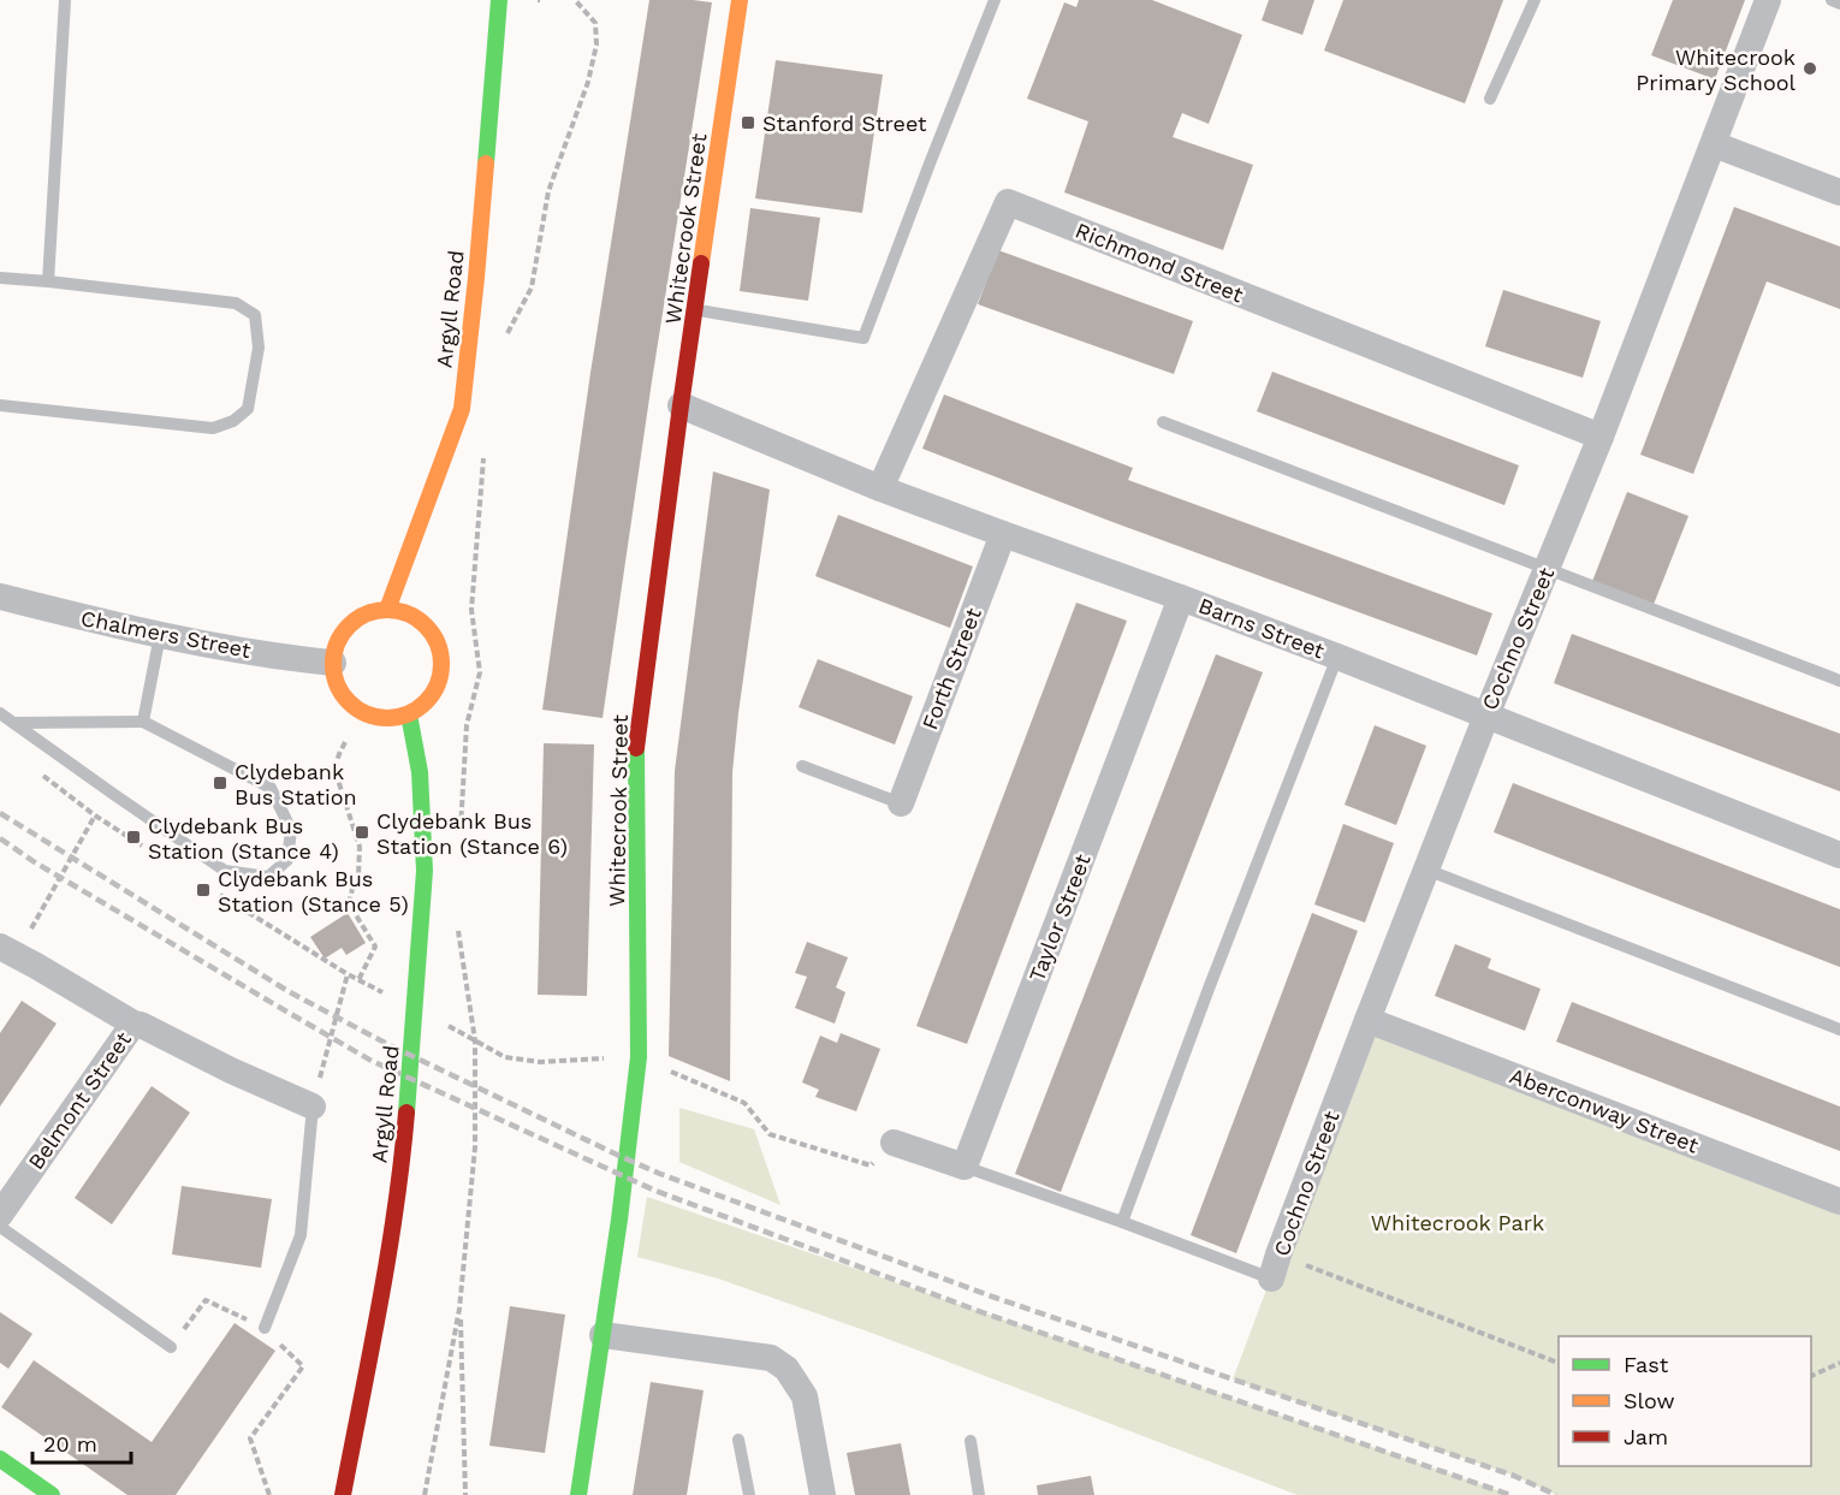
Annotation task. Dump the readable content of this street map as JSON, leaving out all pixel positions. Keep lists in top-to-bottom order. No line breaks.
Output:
{"streets":{"street":["Whitecrook Street","Richmond Street","Argyll Road","Barns Street","Chalmers Street","Cochno Street","Forth Street","Taylor Street","Belmont Street","Aberconway Street"]},"crossings":[["Whitecrook Street","Barns Street"],["Richmond Street","Barns Street"],["Richmond Street","Cochno Street"],["Argyll Road","Chalmers Street"],["Barns Street","Cochno Street"],["Barns Street","Forth Street"],["Barns Street","Taylor Street"],["Cochno Street","Aberconway Street"]],"parks":["Whitecrook Park"],"places":{"other":["Whitecrook Primary School"],"transit":["Stanford Street","Clydebank Bus Station","Clydebank Bus Station (Stance 6)","Clydebank Bus Station (Stance 4)","Clydebank Bus Station (Stance 5)"]},"legend":["Fast","Slow","Jam"],"scale_bar":"20 m"}
